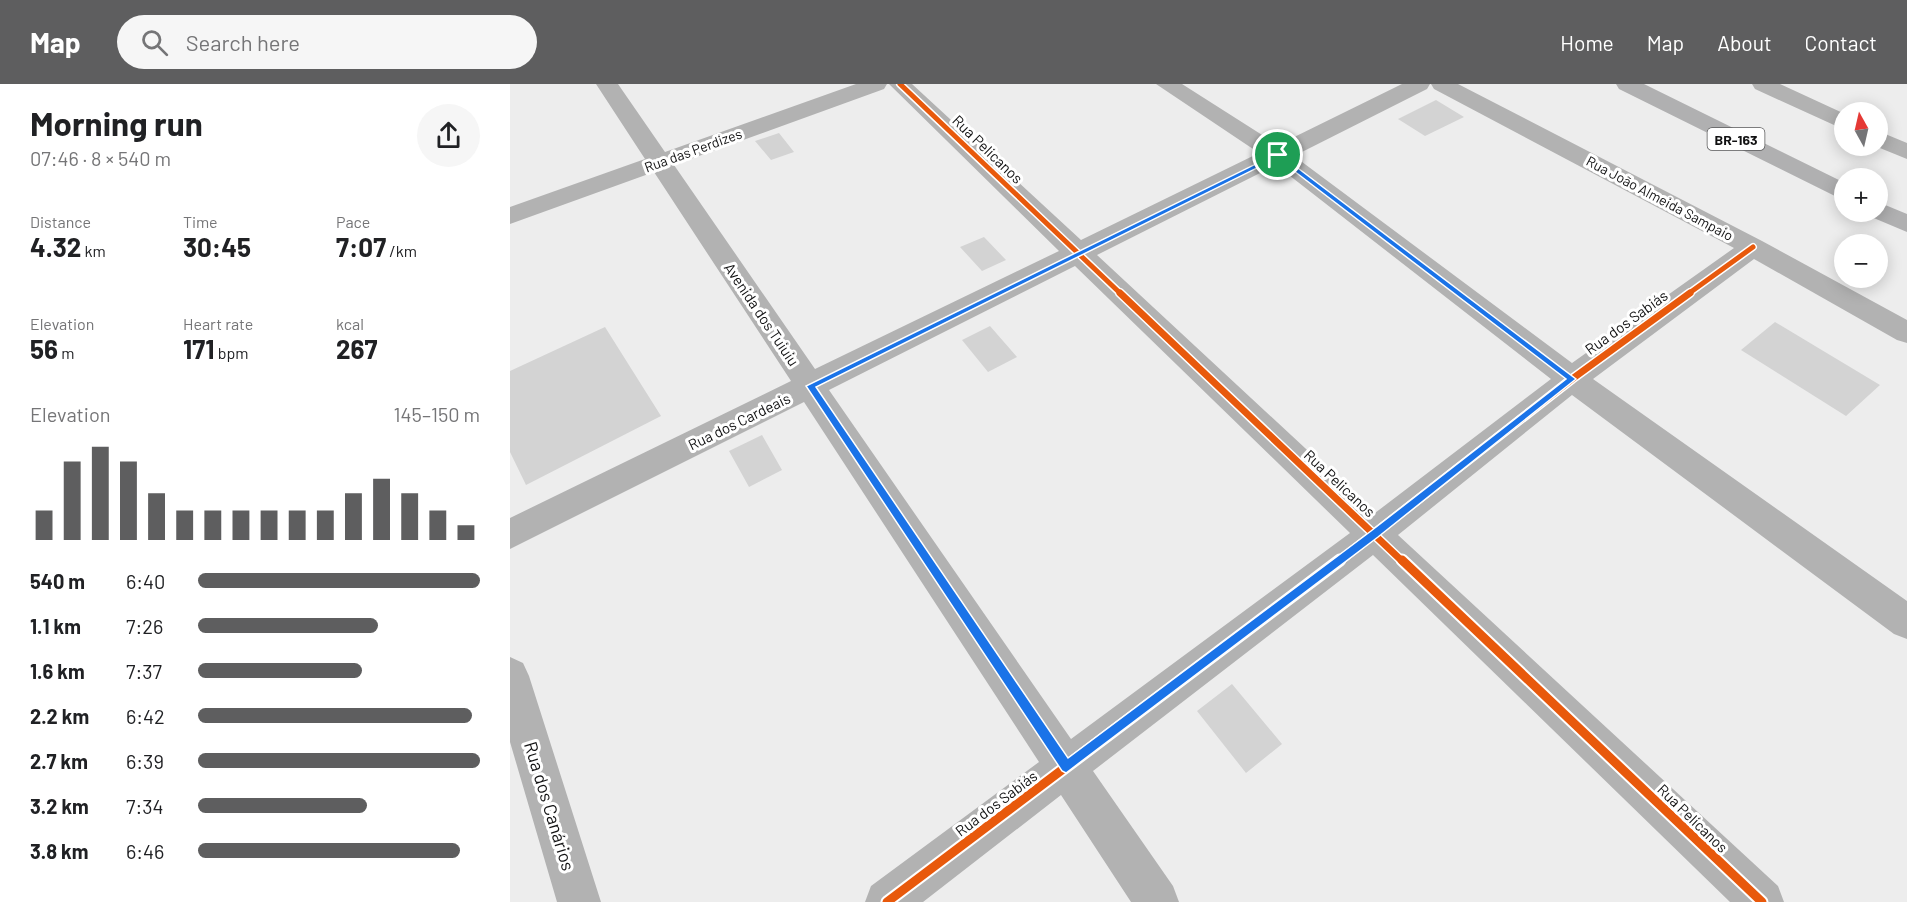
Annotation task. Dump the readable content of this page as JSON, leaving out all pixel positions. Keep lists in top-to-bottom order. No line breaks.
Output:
{"streets":{"highway":["BR-163"],"street":["Rua Pelicanos","Rua das Perdizes","Rua João Almeida Sampaio","Avenida dos Tuiuiu","Rua dos Sabiás","Rua dos Cardeais","Rua dos Canários"]},"crossings":[["Rua Pelicanos","Rua dos Sabiás"],["Rua Pelicanos","Rua dos Cardeais"],["Rua das Perdizes","Avenida dos Tuiuiu"],["Rua João Almeida Sampaio","Rua dos Sabiás"],["Avenida dos Tuiuiu","Rua dos Sabiás"],["Avenida dos Tuiuiu","Rua dos Cardeais"]],"north":"top","page":{"header":"Map","search":"Search here","nav":["Home","Map","About","Contact"],"heading":["Morning run","07:46 · 8 × 540 m"],"map_buttons":["+","−"],"stats":[["Distance","4.32 km"],["Time","30:45"],["Pace","7:07 /km"],["Elevation","56 m"],["Heart rate","171 bpm"],["kcal","267"]],"chart":["Elevation","145–150 m"],"list":[{"name":"540 m","note":"6:40"},{"name":"1.1 km","note":"7:26"},{"name":"1.6 km","note":"7:37"},{"name":"2.2 km","note":"6:42"},{"name":"2.7 km","note":"6:39"},{"name":"3.2 km","note":"7:34"},{"name":"3.8 km","note":"6:46"}]}}
